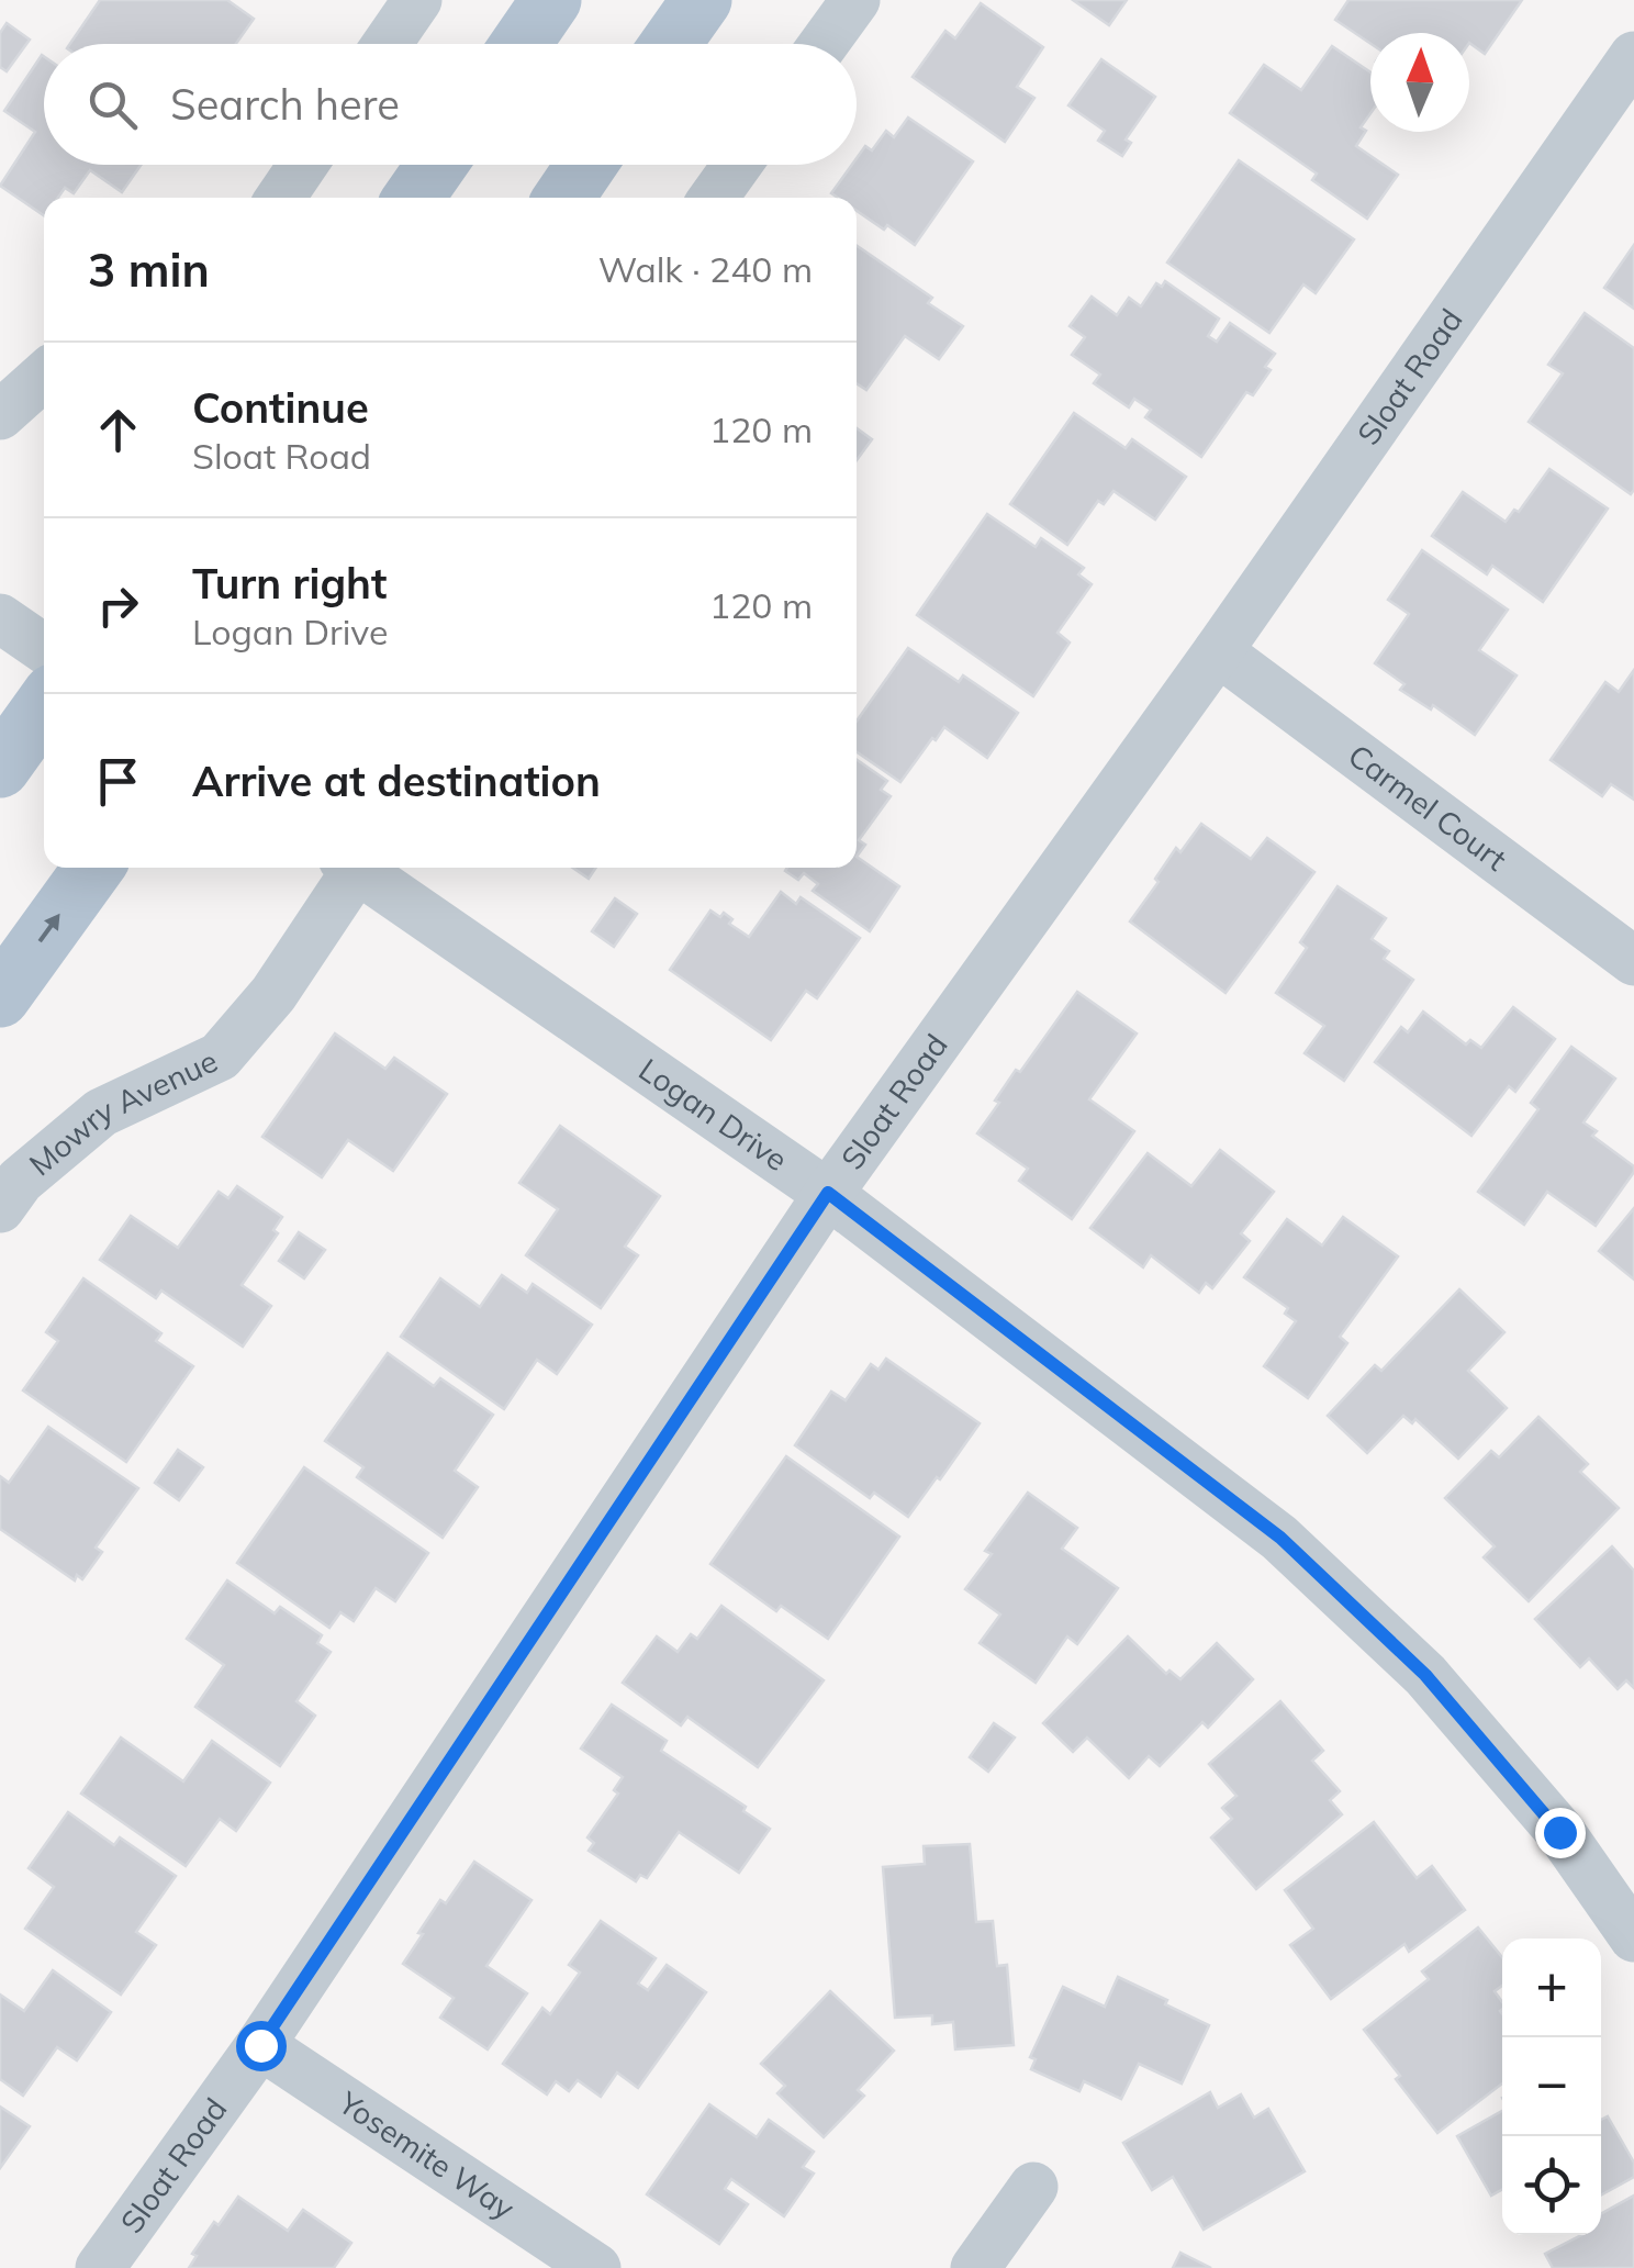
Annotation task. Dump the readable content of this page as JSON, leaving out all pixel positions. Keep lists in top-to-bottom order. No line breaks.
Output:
{"streets":{"street":["Sloat Road","Carmel Court","Mowry Avenue","Logan Drive","Yosemite Way"]},"crossings":[["Sloat Road","Carmel Court"],["Sloat Road","Logan Drive"],["Sloat Road","Yosemite Way"]],"north":"top","page":{"search":"Search here","heading":["3 min","Walk · 240 m"],"list":[["Continue","Sloat Road","120 m"],["Turn right","Logan Drive","120 m"],"Arrive at destination"],"map_buttons":["+","−"]}}
